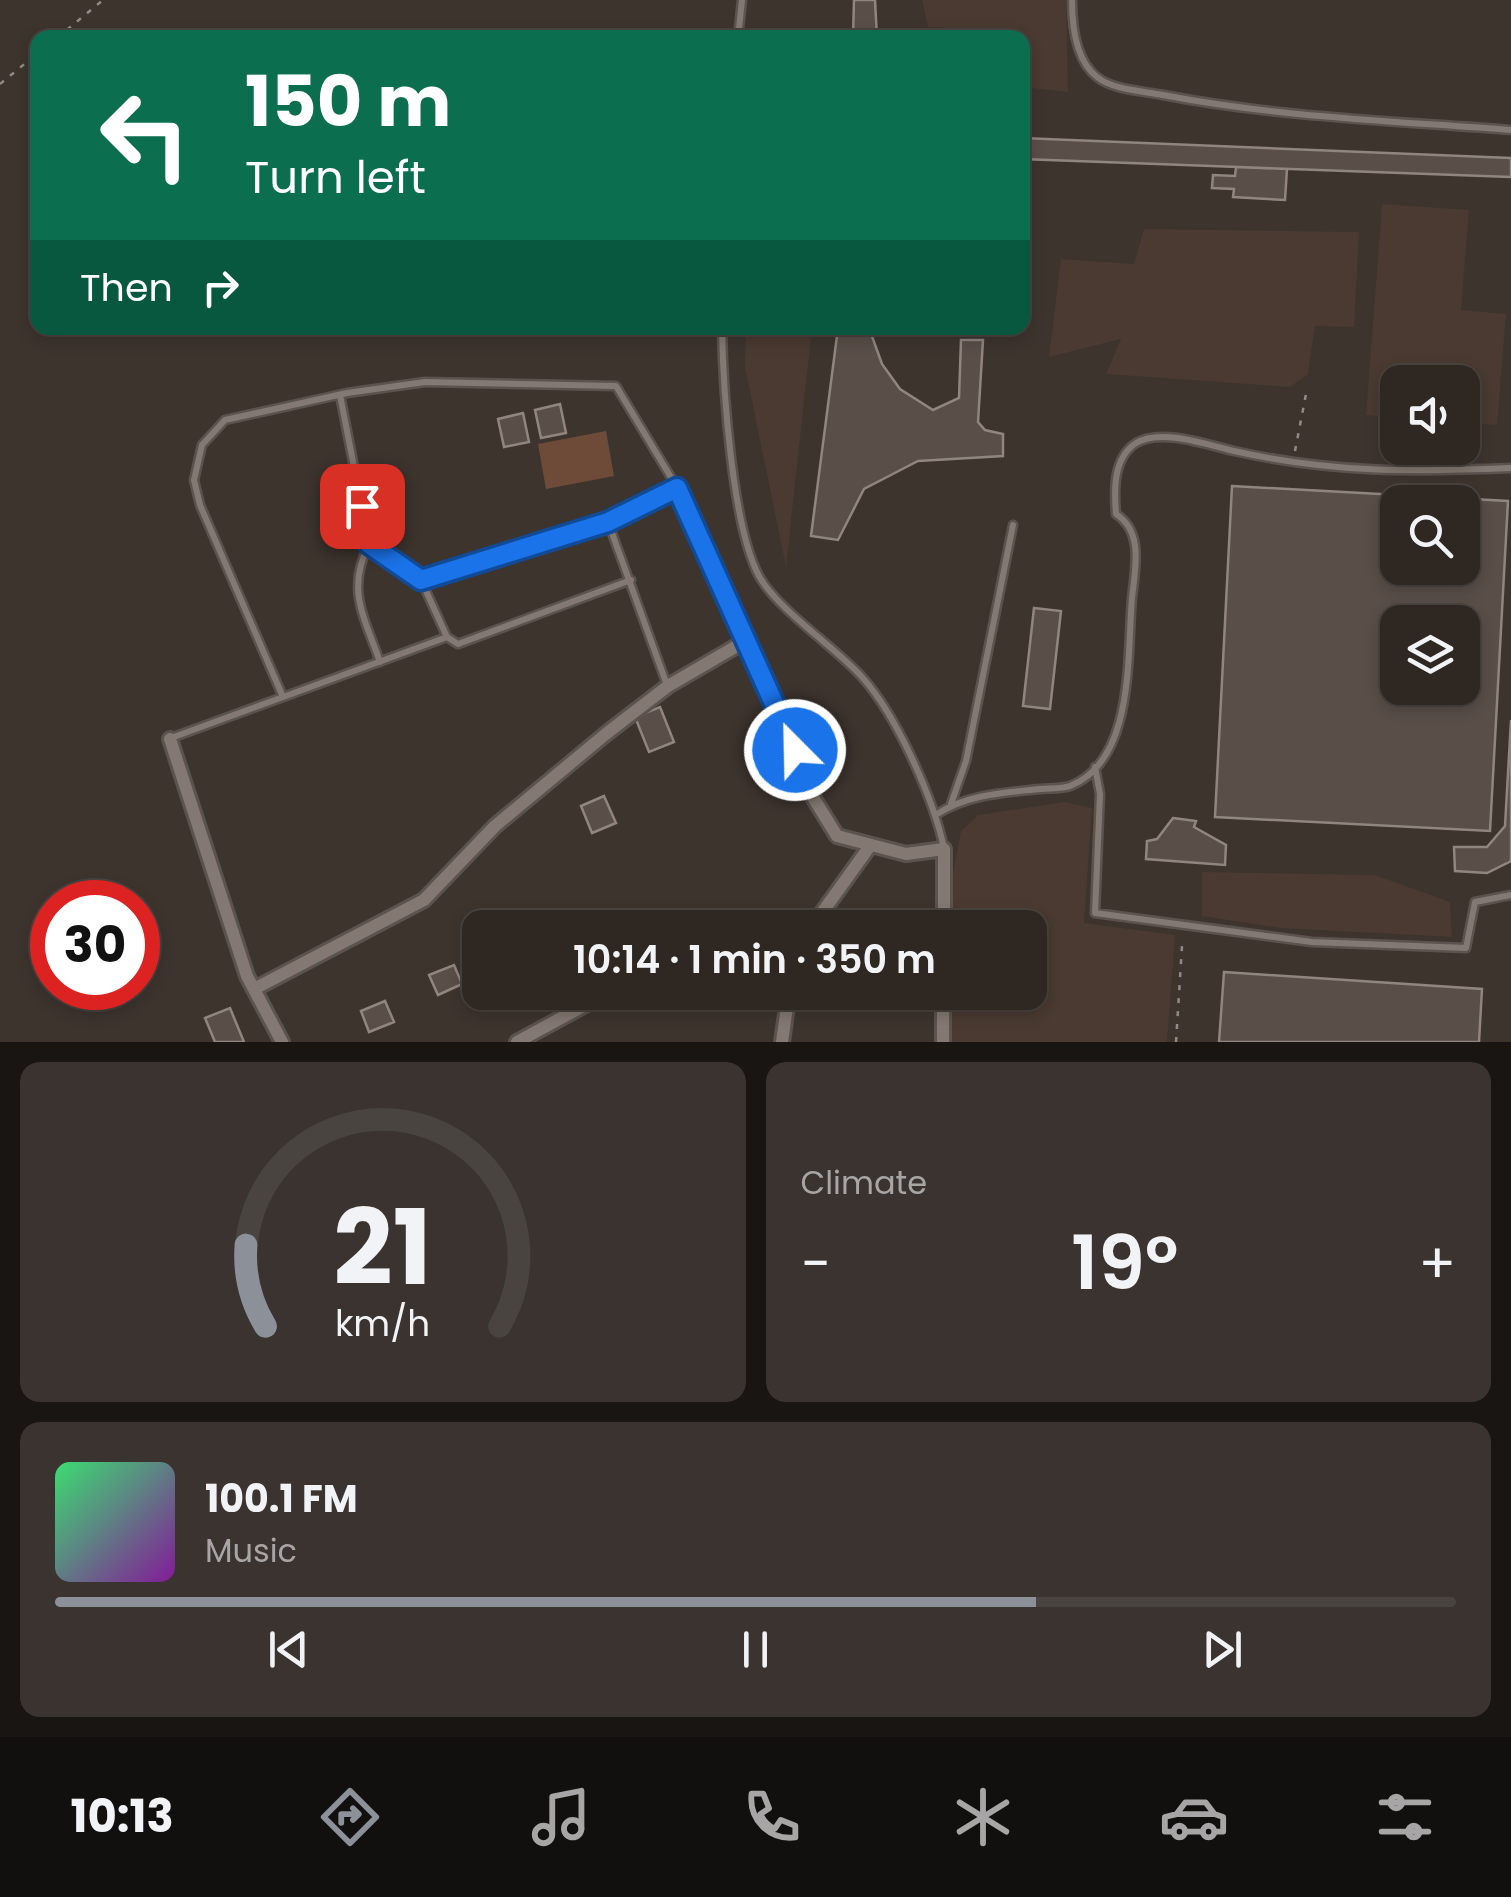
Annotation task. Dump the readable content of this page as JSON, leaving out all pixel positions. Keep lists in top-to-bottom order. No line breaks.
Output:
{"page":{"turn":["150 m","Turn left"],"then":"Then","limit":"30","trip":"10:14 · 1 min · 350 m","tile":"Climate","heat":["−","19°","+"],"song":["100.1 FM","Music"],"tabs":"10:13","gauge":["21","km/h"]}}
